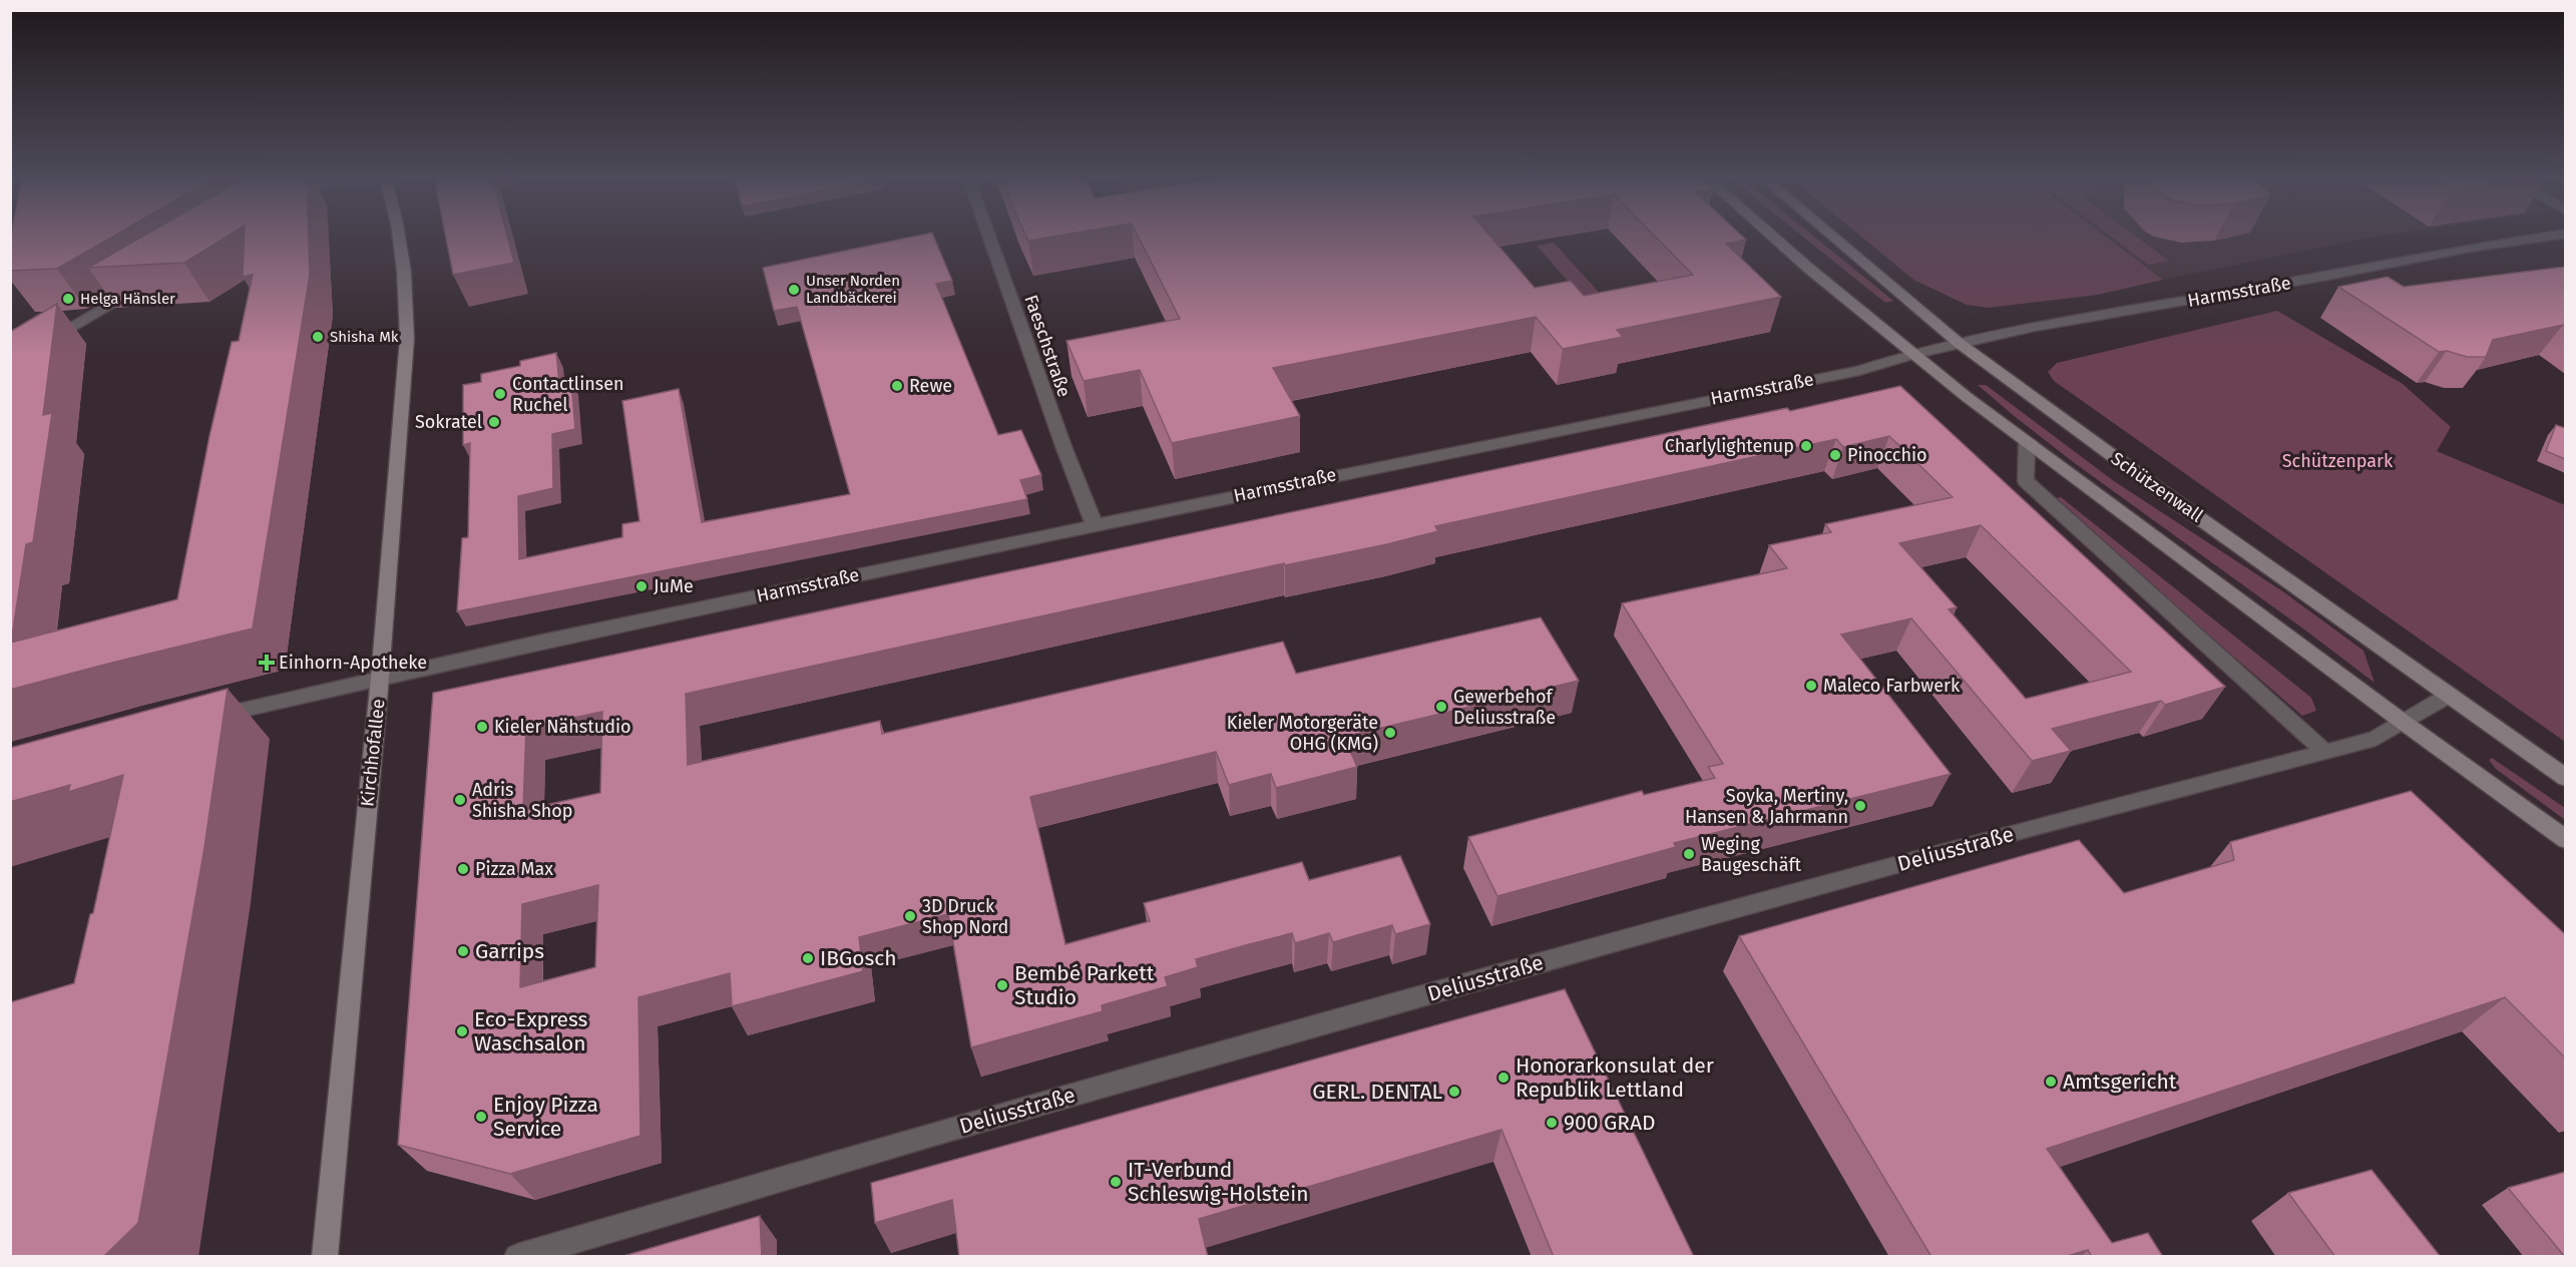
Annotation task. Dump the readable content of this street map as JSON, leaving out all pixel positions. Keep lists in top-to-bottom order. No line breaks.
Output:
{"streets":{"main road":["Schützenwall","Kirchhofallee"],"street":["Harmsstraße","Faeschstraße","Deliusstraße"]},"crossings":[["Harmsstraße","Faeschstraße"],["Harmsstraße","Schützenwall"],["Harmsstraße","Kirchhofallee"],["Schützenwall","Deliusstraße"]],"parks":["Schützenpark"],"places":{"other":["Unser Norden Landbäckerei","Helga Hänsler","Shisha Mk","Rewe","Contactlinsen Ruchel","Sokratel","Charlylightenup","Pinocchio","JuMe","Maleco Farbwerk","Gewerbehof Deliusstraße","Kieler Nähstudio","Kieler Motorgeräte OHG (KMG)","Adris Shisha Shop","Soyka, Mertiny, Hansen & Jahrmann","Weging Baugeschäft","Pizza Max","3D Druck Shop Nord","Garrips","IBGosch","Bembé Parkett Studio","Eco-Express Waschsalon","Honorarkonsulat der Republik Lettland","Amtsgericht","GERL. DENTAL","Enjoy Pizza Service","900 GRAD","IT-Verbund Schleswig-Holstein"],"health":["Einhorn-Apotheke"]}}
